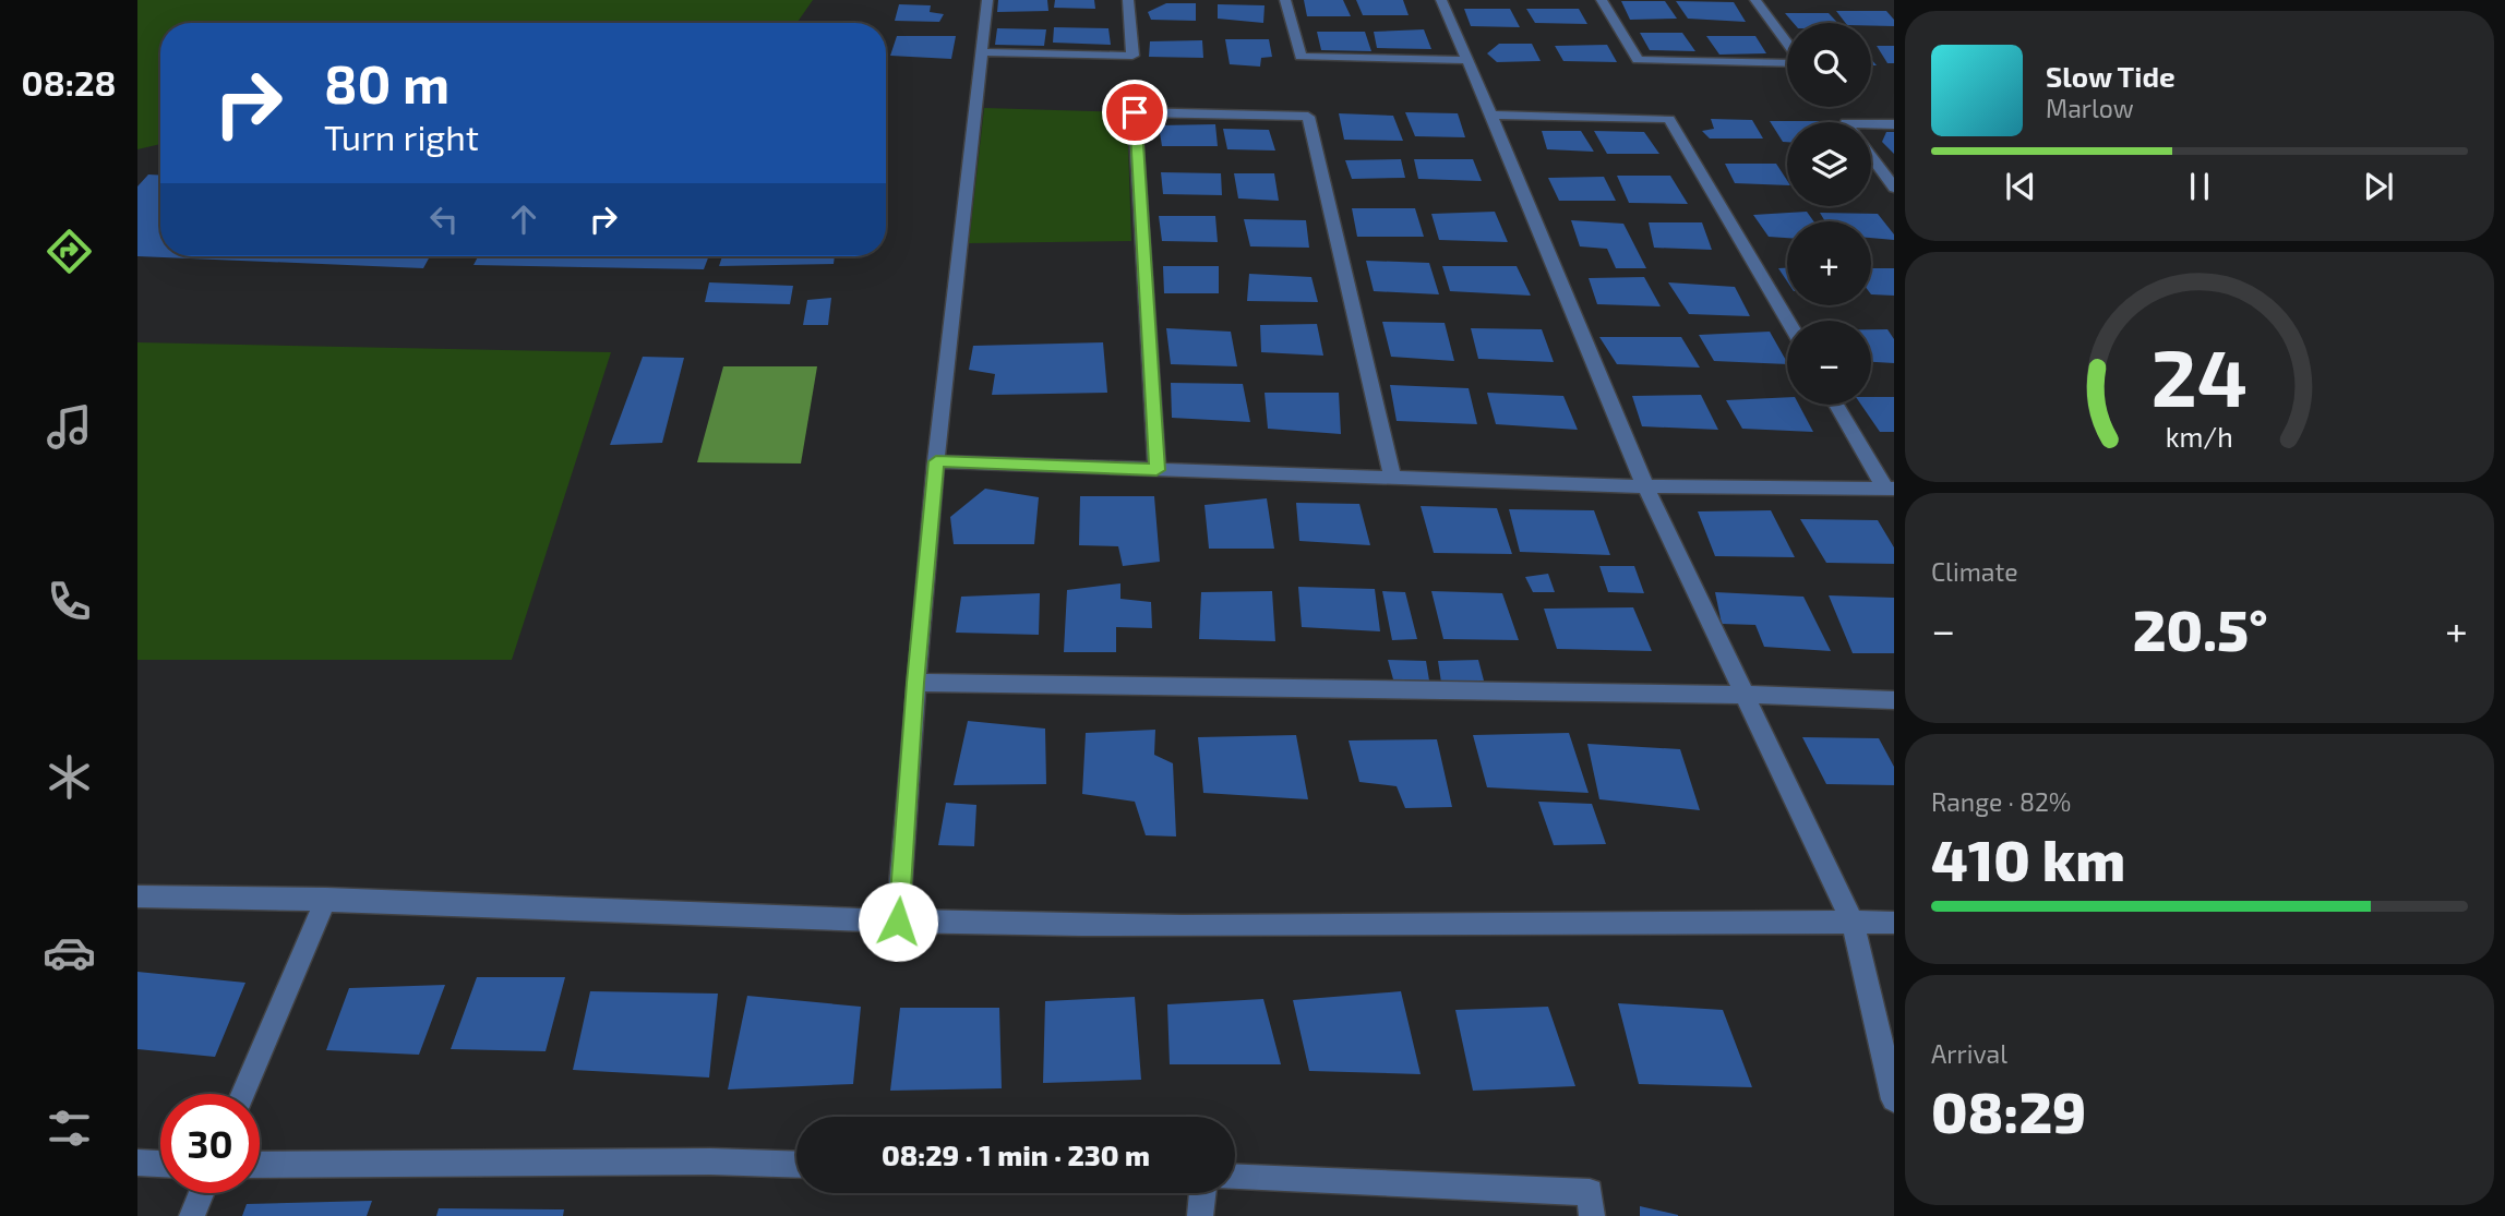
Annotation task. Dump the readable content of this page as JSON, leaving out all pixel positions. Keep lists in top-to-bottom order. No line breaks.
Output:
{"page":{"tabs":"08:28","map_buttons":["+","−"],"turn":["80 m","Turn right"],"song":["Slow Tide","Marlow"],"tile":["Climate",["Range · 82%","410 km"],["Arrival","08:29"]],"heat":["−","20.5°","+"],"limit":"30","trip":"08:29 · 1 min · 230 m","gauge":["24","km/h"]}}
